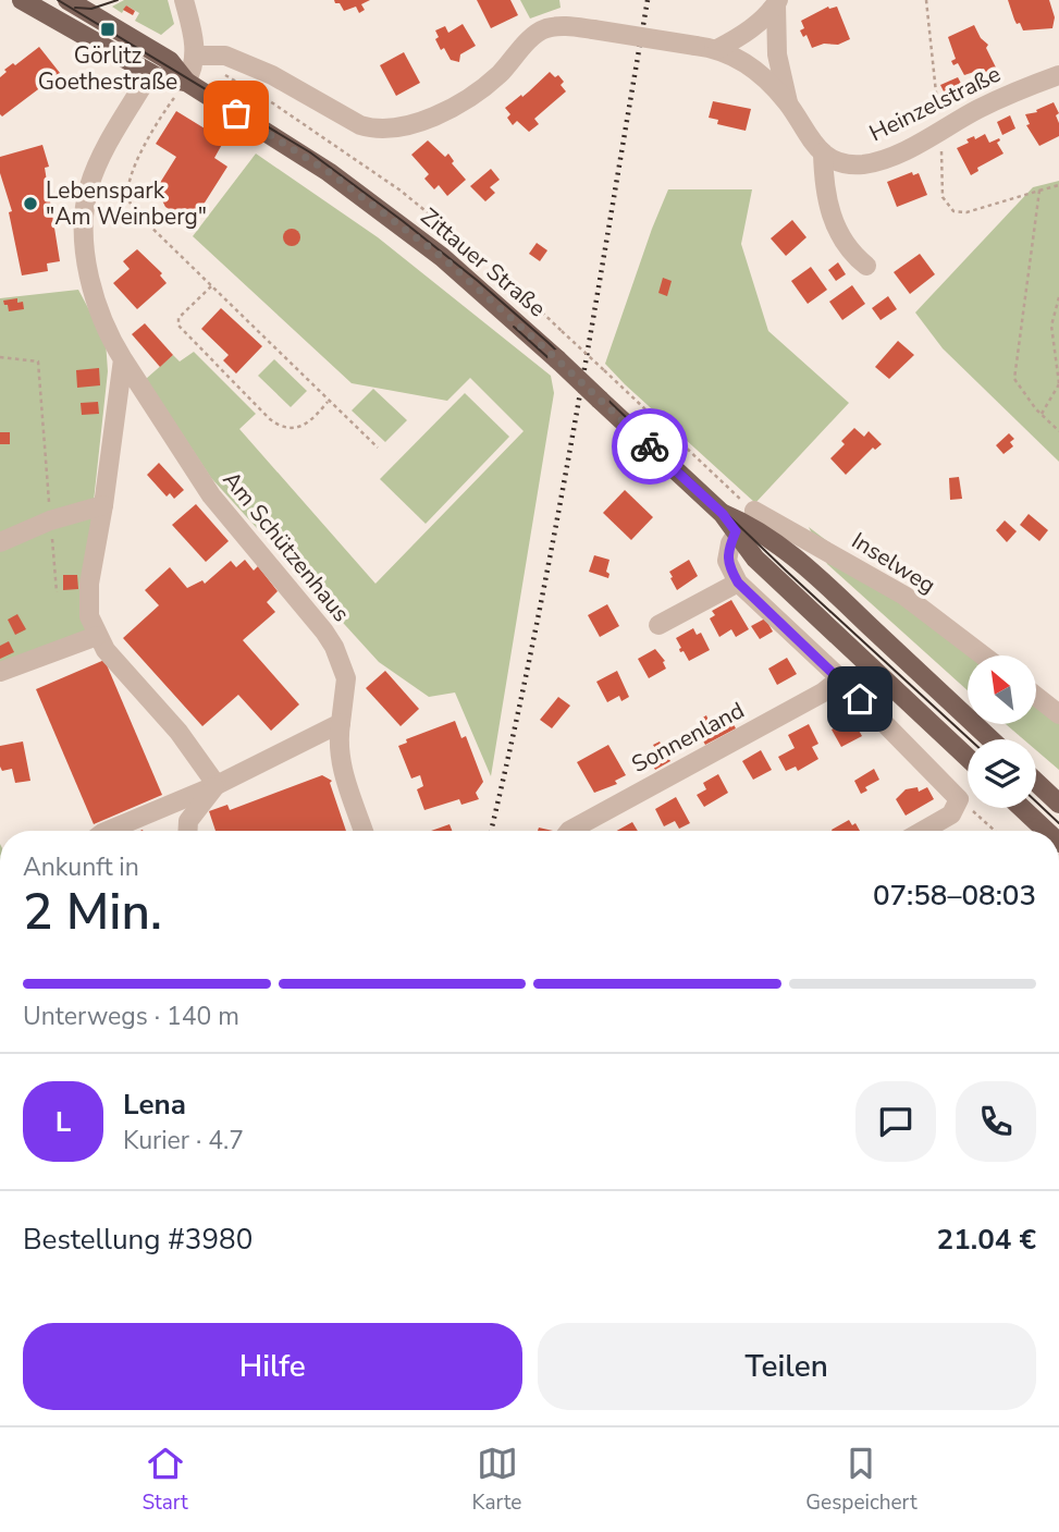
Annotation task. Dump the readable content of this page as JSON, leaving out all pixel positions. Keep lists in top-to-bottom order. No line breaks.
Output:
{"streets":{"main road":["Zittauer Straße"],"street":["Heinzelstraße","Am Schützenhaus","Inselweg","Sonnenland"]},"crossings":[["Zittauer Straße","Am Schützenhaus"],["Zittauer Straße","Inselweg"]],"places":{"transit":["Görlitz Goethestraße"],"other":["Lebenspark \"Am Weinberg\""]},"north":"top left","page":{"heading":["2 Min.","Ankunft in","07:58–08:03"],"panel":["Lena","Kurier · 4.7","Bestellung #3980","21.04 €"],"bar":"Unterwegs · 140 m","round":"L","buttons":["Hilfe","Teilen"],"tabs":["Start","Karte","Gespeichert"]}}
